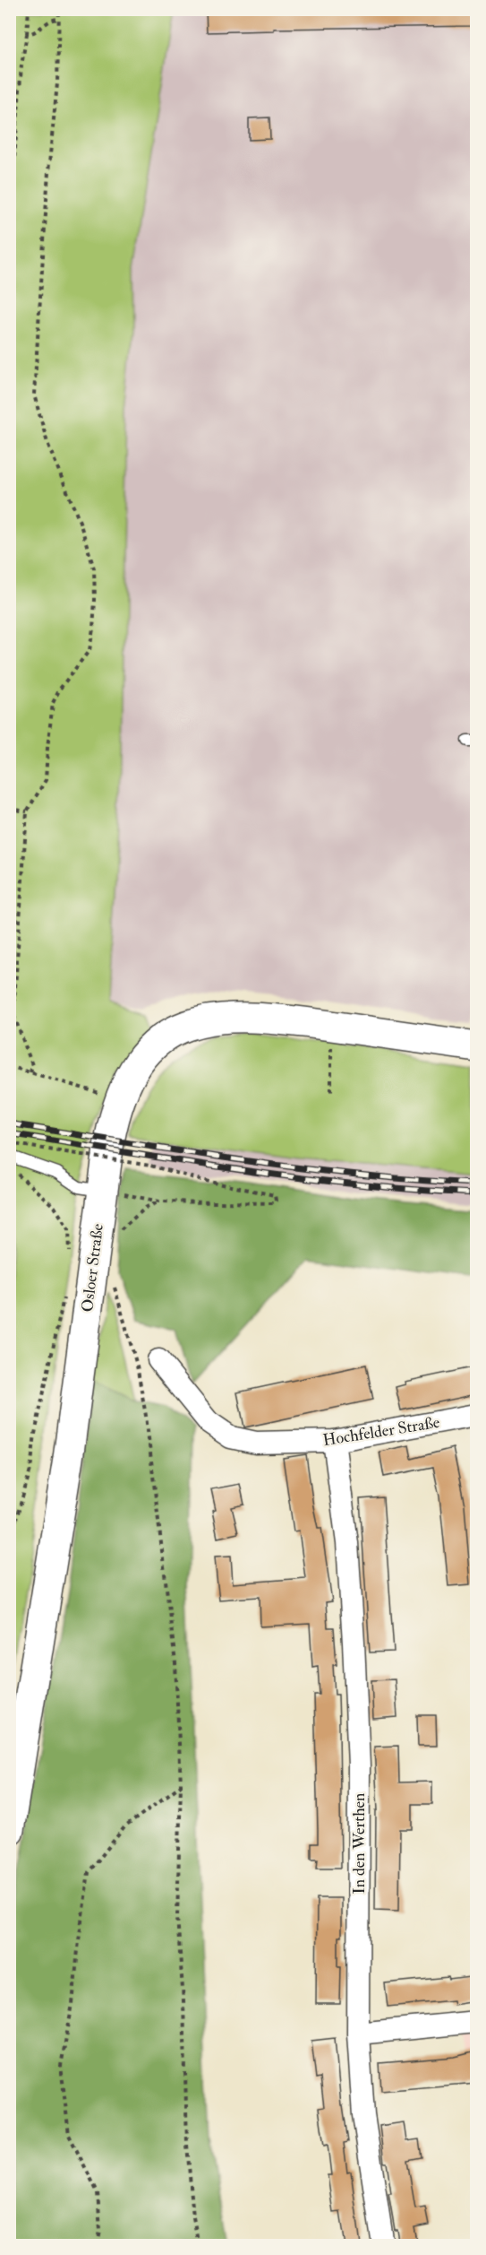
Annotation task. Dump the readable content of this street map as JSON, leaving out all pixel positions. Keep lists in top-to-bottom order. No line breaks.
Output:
{"streets":{"main road":["Osloer Straße"],"street":["Hochfelder Straße","In den Werthen"]},"crossings":[["Hochfelder Straße","In den Werthen"]]}
